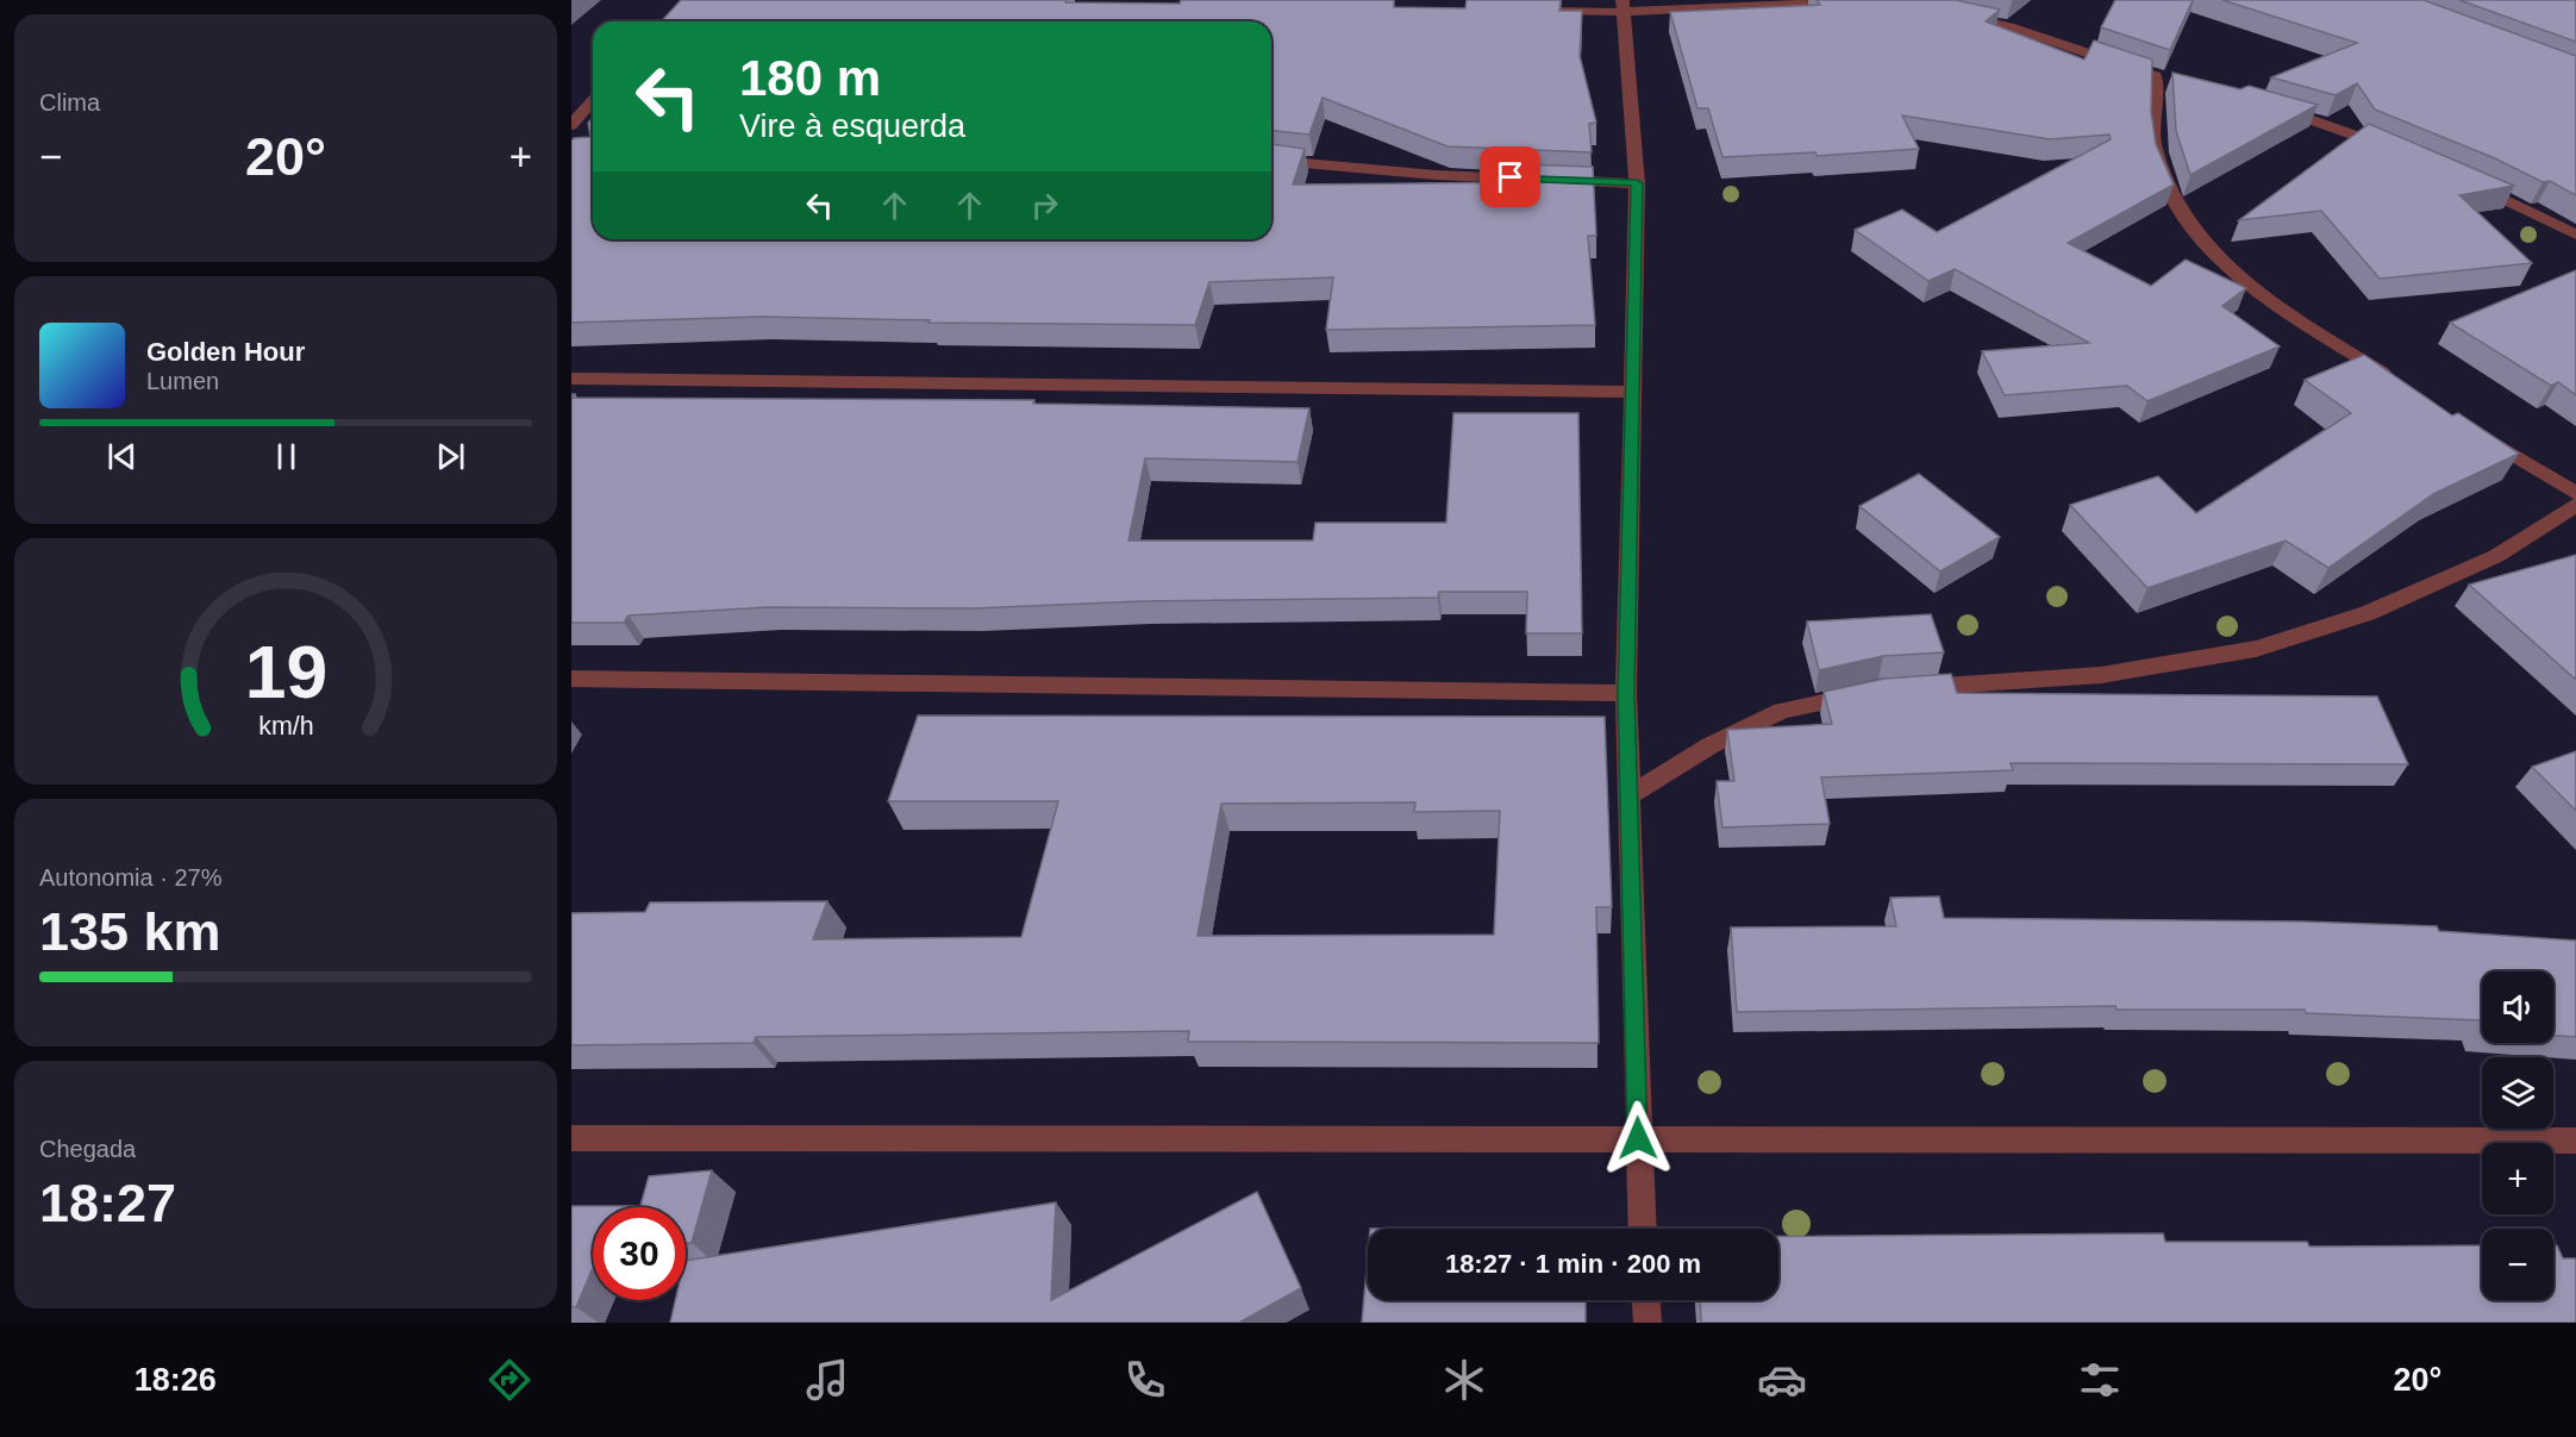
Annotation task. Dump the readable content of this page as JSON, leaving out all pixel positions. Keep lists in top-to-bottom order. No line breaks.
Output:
{"page":{"tile":["Clima",["Autonomia · 27%","135 km"],["Chegada","18:27"]],"turn":["180 m","Vire à esquerda"],"heat":["−","20°","+"],"song":["Golden Hour","Lumen"],"map_buttons":["+","−"],"limit":"30","trip":"18:27 · 1 min · 200 m","tabs":["18:26","20°"],"gauge":["19","km/h"]}}
